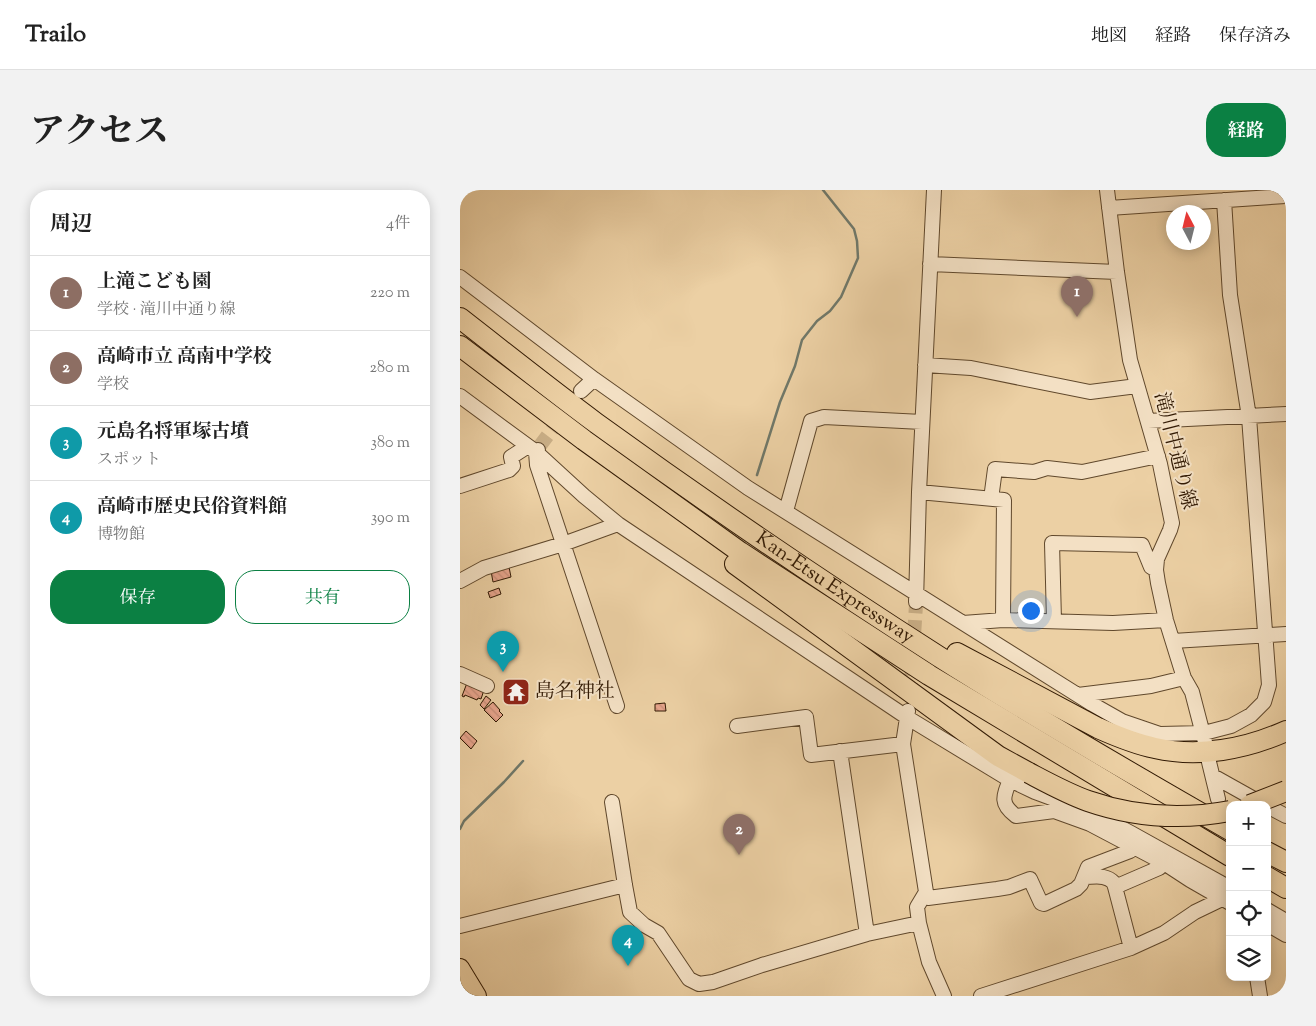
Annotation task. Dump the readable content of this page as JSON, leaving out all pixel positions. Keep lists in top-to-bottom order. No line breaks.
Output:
{"streets":{"highway":["Kan-Etsu Expressway"],"street":["滝川中通り線"]},"places":{"temple":["島名神社"]},"north":"top","page":{"header":"Trailo","nav":["地図","経路","保存済み"],"title":"アクセス","buttons":["経路",["保存","共有"]],"heading":["周辺","4件"],"list":[{"mark":"1","name":"上滝こども園","note":"学校 · 滝川中通り線","value":"220 m"},{"mark":"2","name":"高崎市立 高南中学校","note":"学校","value":"280 m"},{"mark":"3","name":"元島名将軍塚古墳","note":"スポット","value":"380 m"},{"mark":"4","name":"高崎市歴史民俗資料館","note":"博物館","value":"390 m"}],"pins":["1","3","2","4"],"map_buttons":["+","−"]}}
